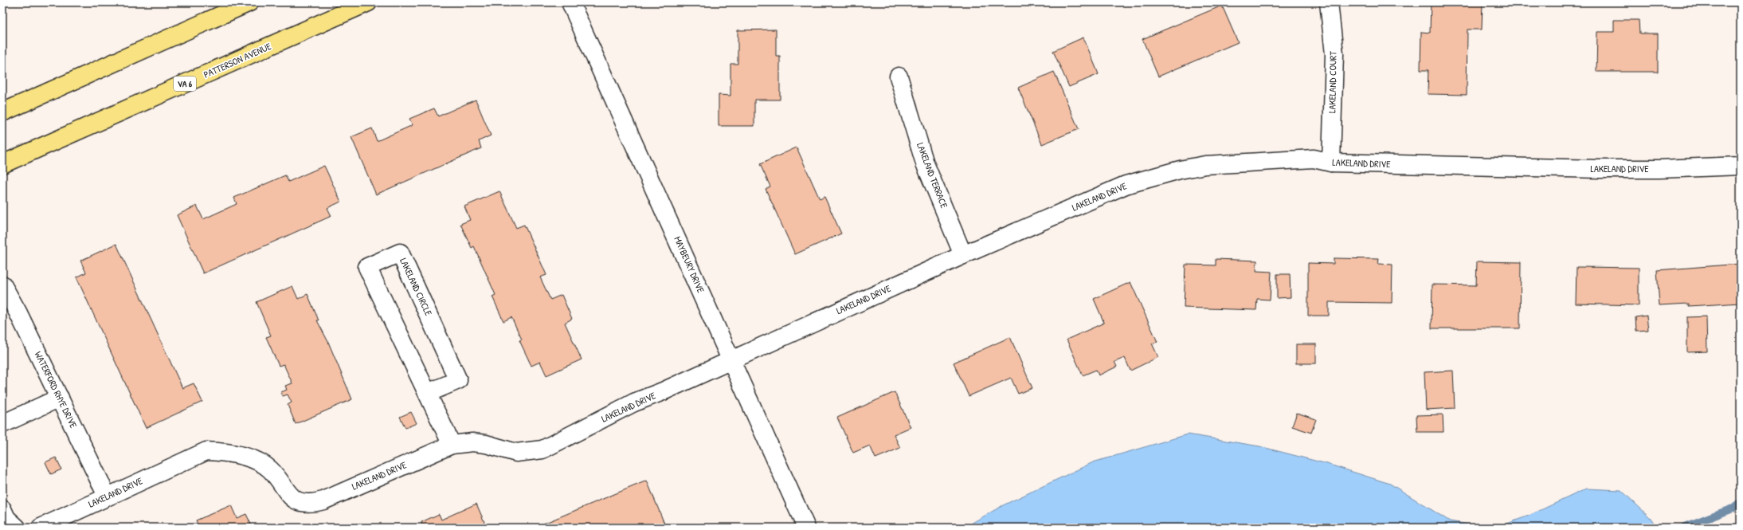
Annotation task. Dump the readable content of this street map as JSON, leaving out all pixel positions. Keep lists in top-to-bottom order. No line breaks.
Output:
{"streets":{"main road":["PATTERSON AVENUE","VA 6"],"street":["LAKELAND COURT","LAKELAND DRIVE","LAKELAND TERRACE","MAYBEURY DRIVE","LAKELAND CIRCLE","WATERFORD RHYE DRIVE"]},"crossings":[["LAKELAND COURT","LAKELAND DRIVE"],["LAKELAND DRIVE","LAKELAND TERRACE"],["LAKELAND DRIVE","MAYBEURY DRIVE"],["LAKELAND DRIVE","LAKELAND CIRCLE"],["LAKELAND DRIVE","WATERFORD RHYE DRIVE"]]}
